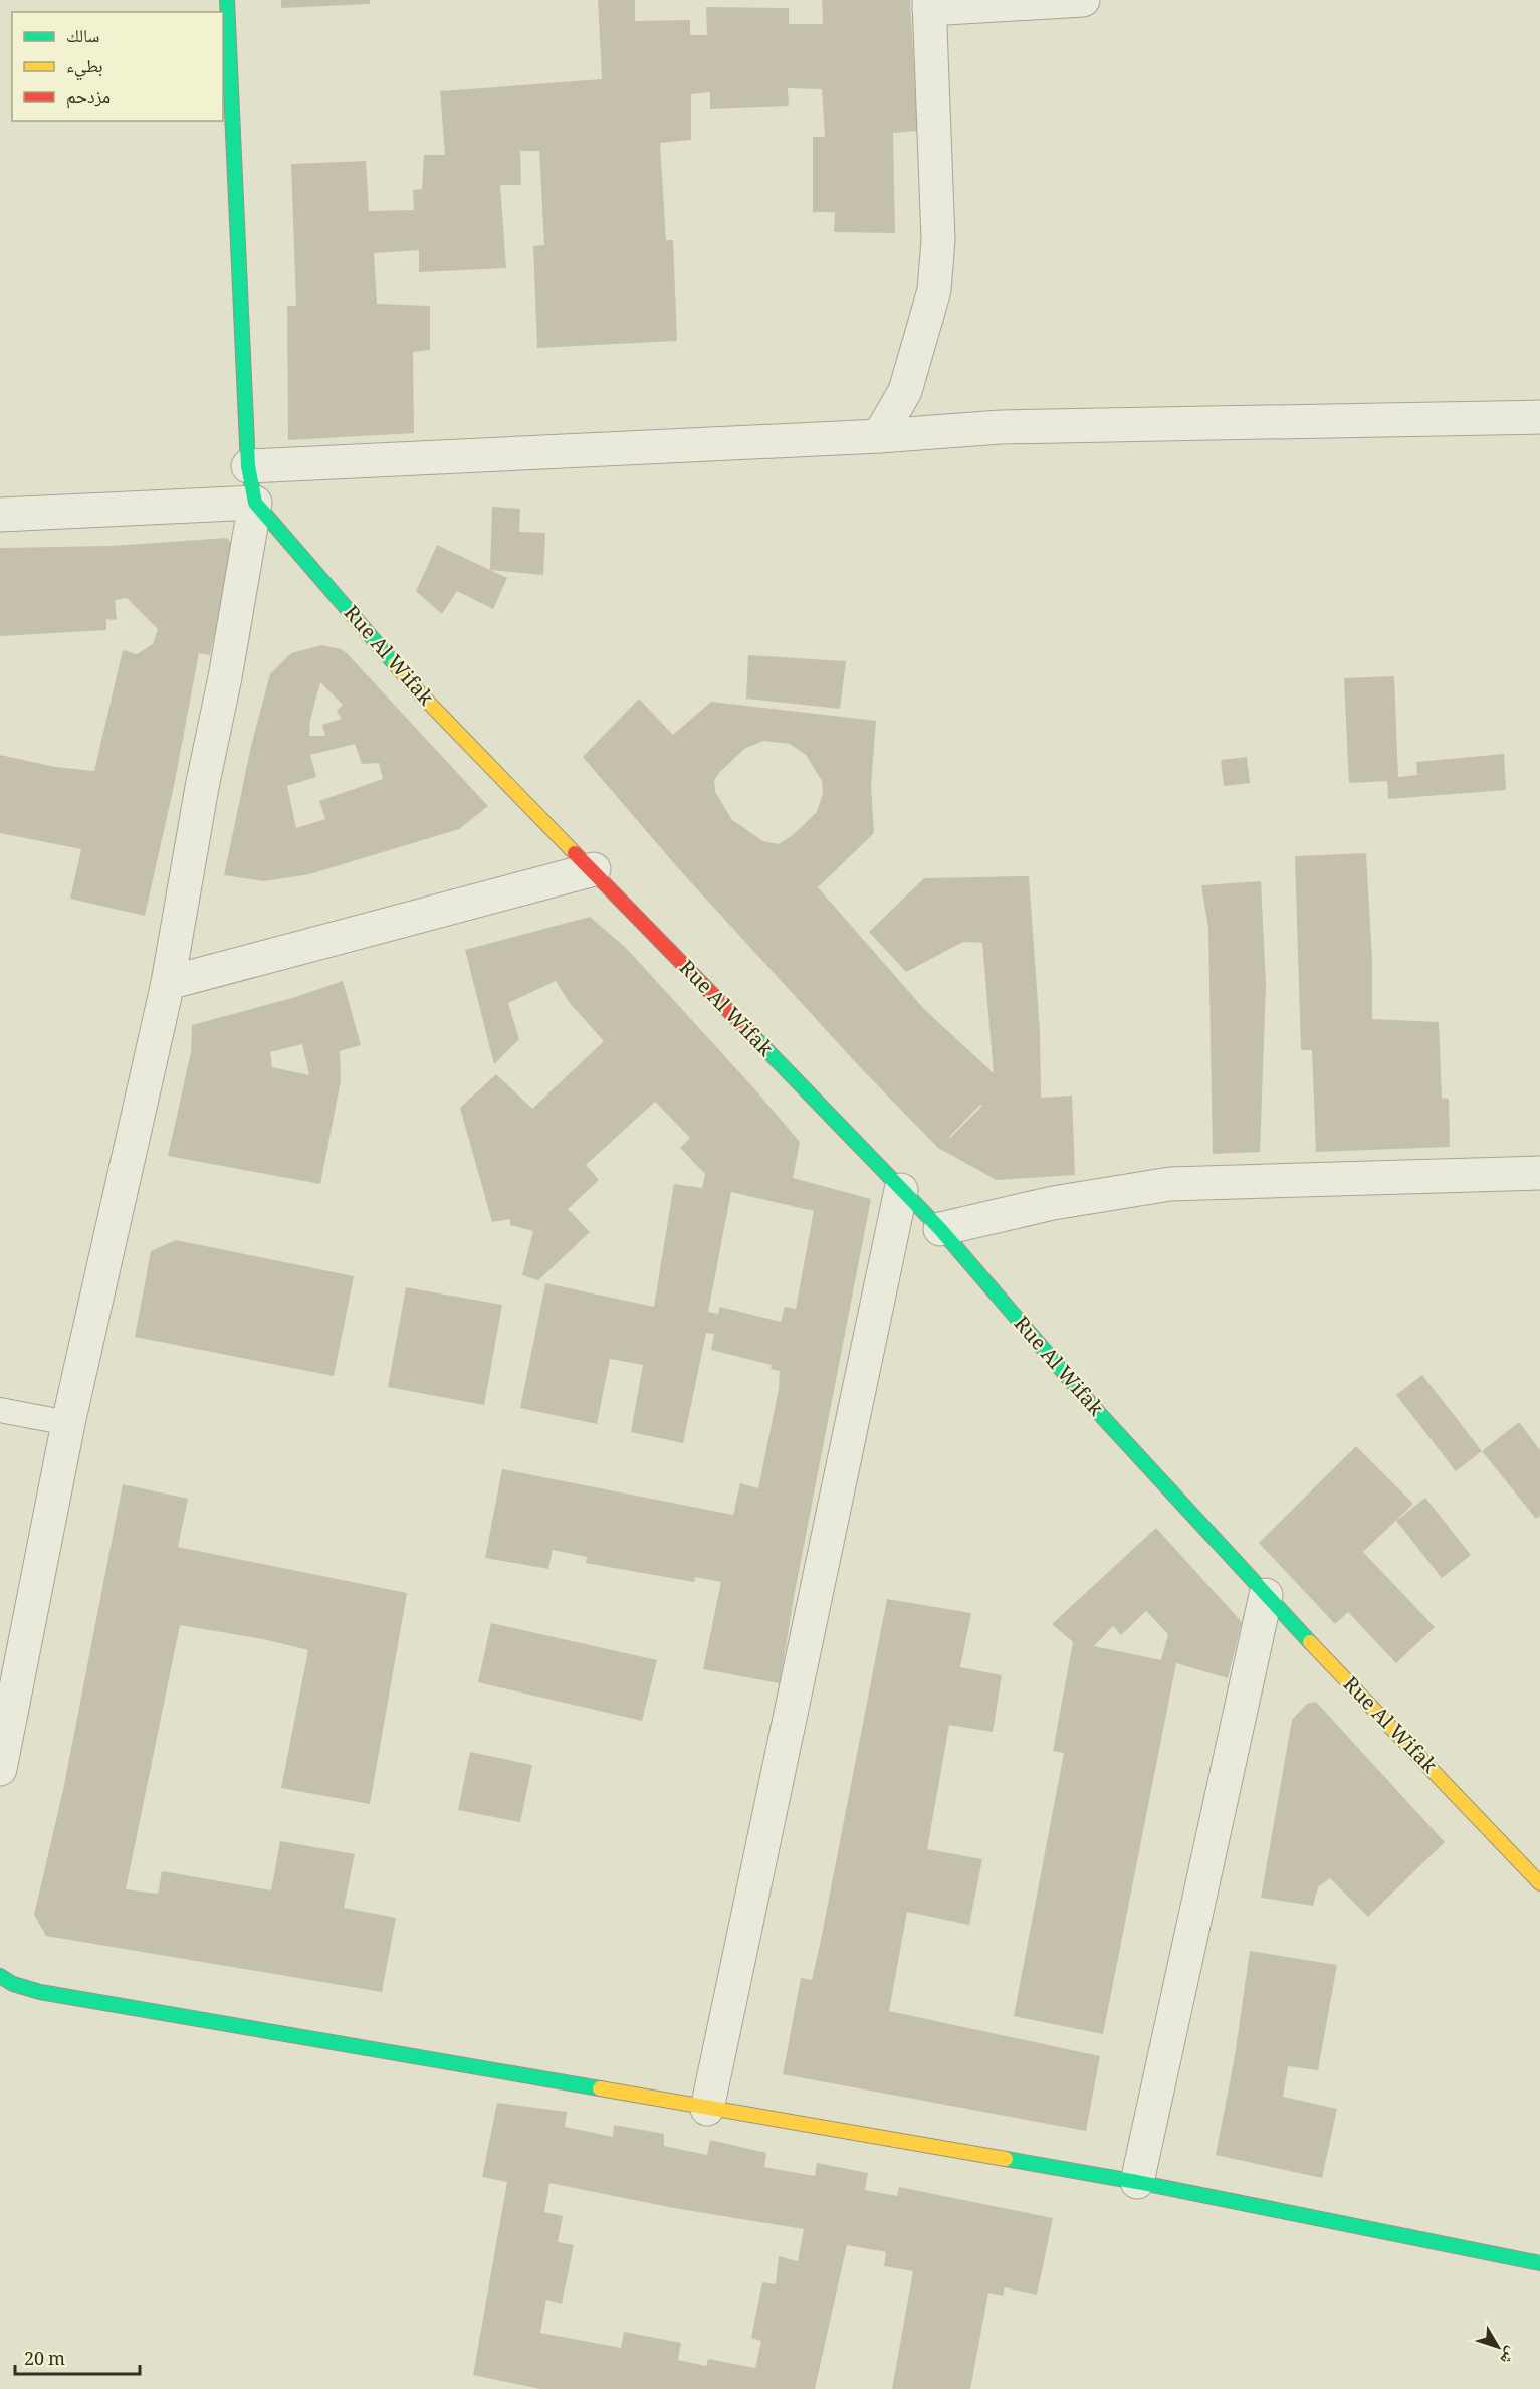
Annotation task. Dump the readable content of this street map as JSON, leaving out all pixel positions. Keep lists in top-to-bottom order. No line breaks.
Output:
{"streets":{"street":["Rue Al Wifak"]},"legend":["سالك","بطيء","مزدحم"],"scale_bar":"20 m","north":"bottom right"}
